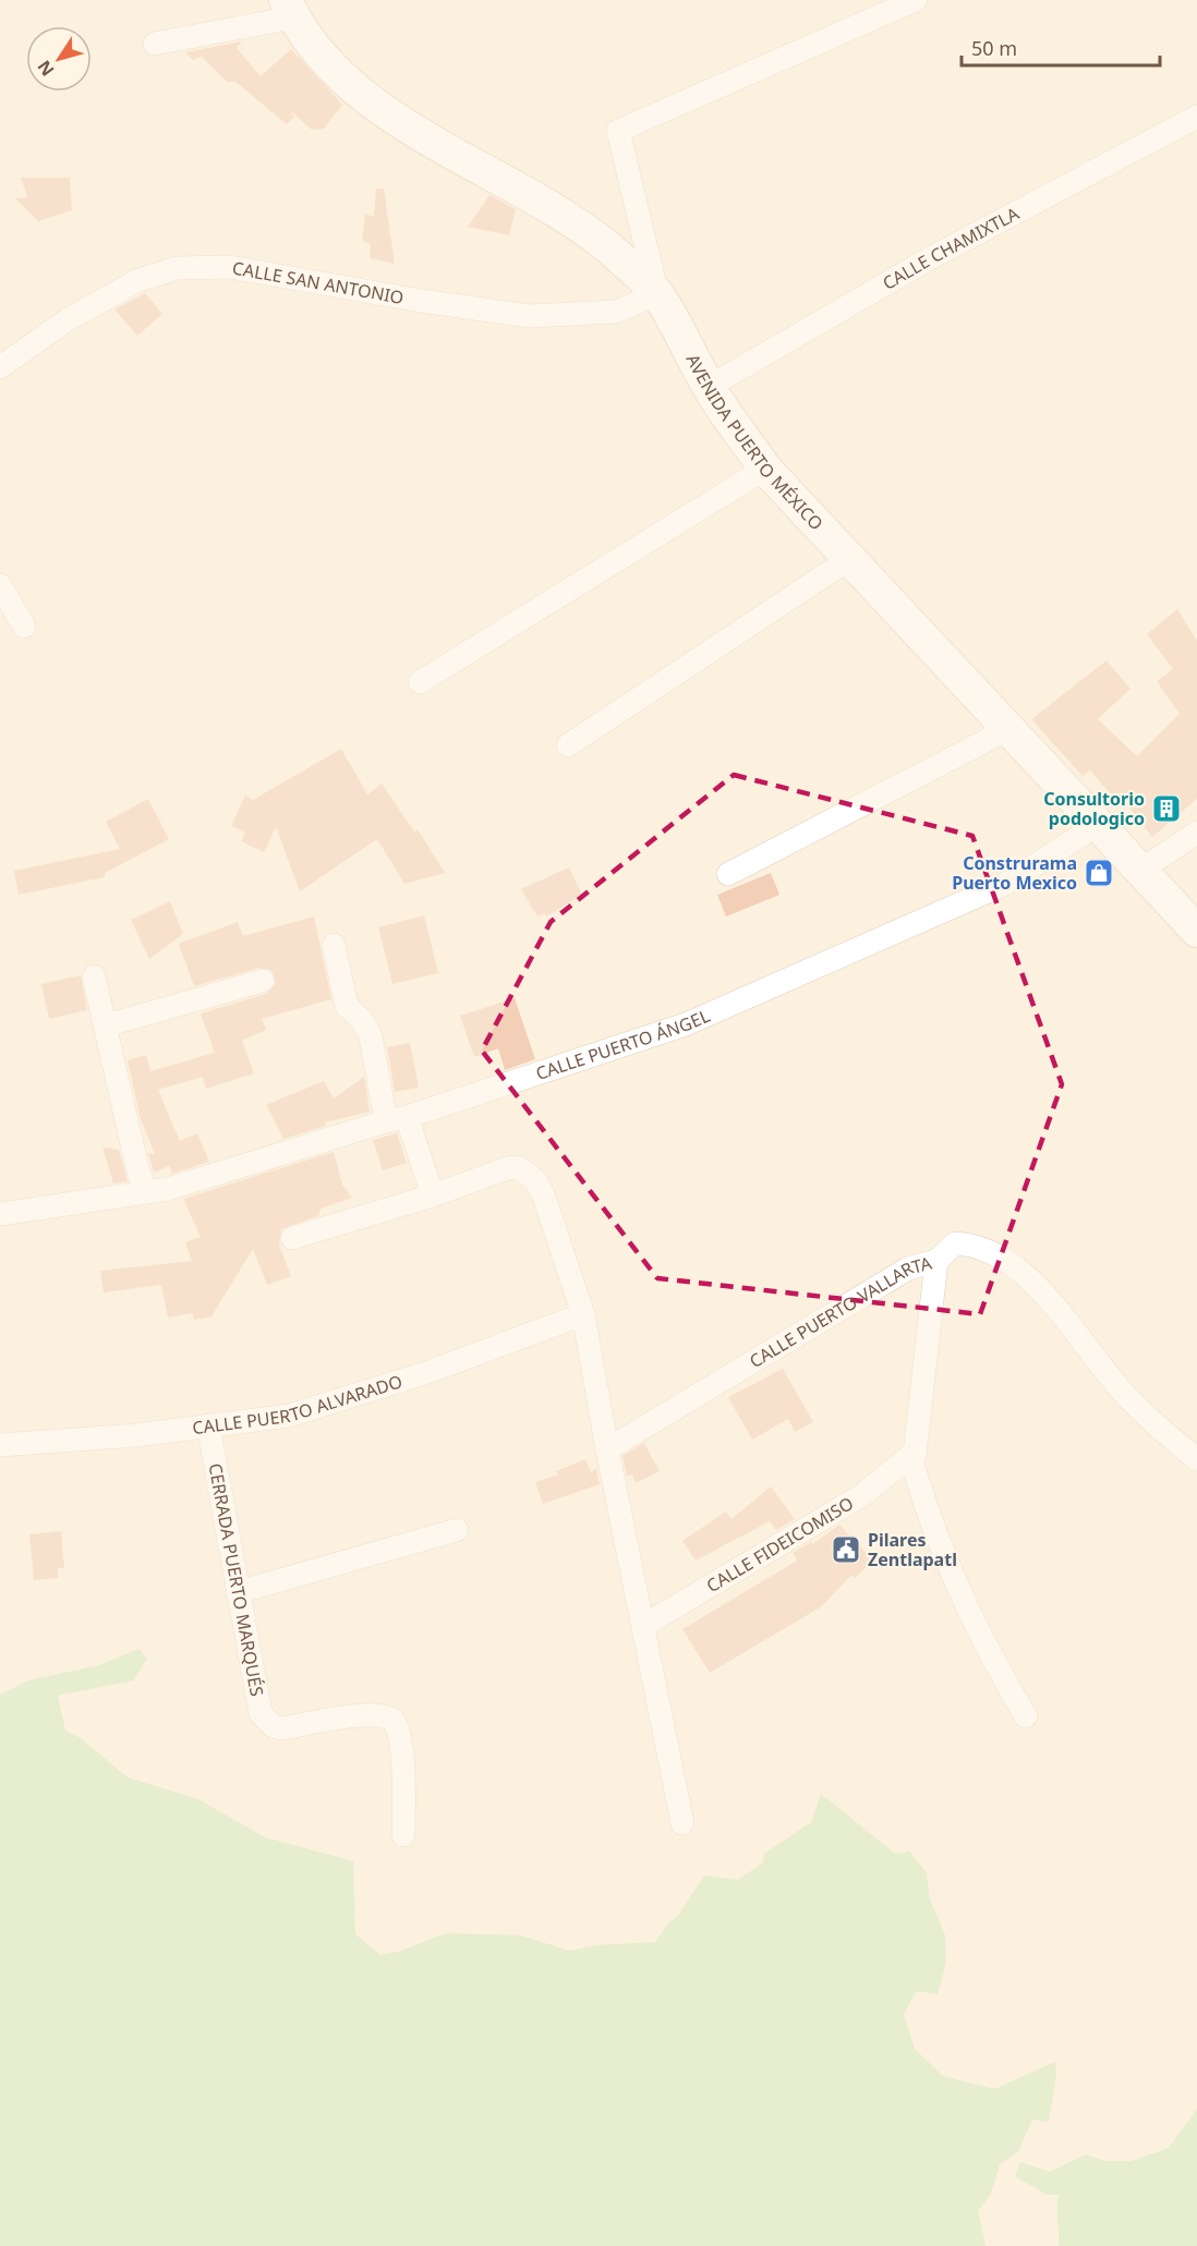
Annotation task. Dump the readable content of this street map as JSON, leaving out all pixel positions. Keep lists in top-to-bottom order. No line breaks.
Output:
{"streets":{"main road":["AVENIDA PUERTO MÉXICO"],"street":["CALLE CHAMIXTLA","CALLE SAN ANTONIO","CALLE PUERTO ÁNGEL","CALLE PUERTO VALLARTA","CALLE PUERTO ALVARADO","CALLE FIDEICOMISO","CERRADA PUERTO MARQUÉS"]},"crossings":[["CALLE CHAMIXTLA","AVENIDA PUERTO MÉXICO"],["CALLE SAN ANTONIO","AVENIDA PUERTO MÉXICO"],["AVENIDA PUERTO MÉXICO","CALLE PUERTO ÁNGEL"],["CALLE PUERTO ALVARADO","CERRADA PUERTO MARQUÉS"]],"places":{"building":["Consultorio podologico"],"shop":["Construrama Puerto Mexico"],"public building":["Pilares Zentlapatl"]},"scale_bar":"50 m","north":"bottom left"}
